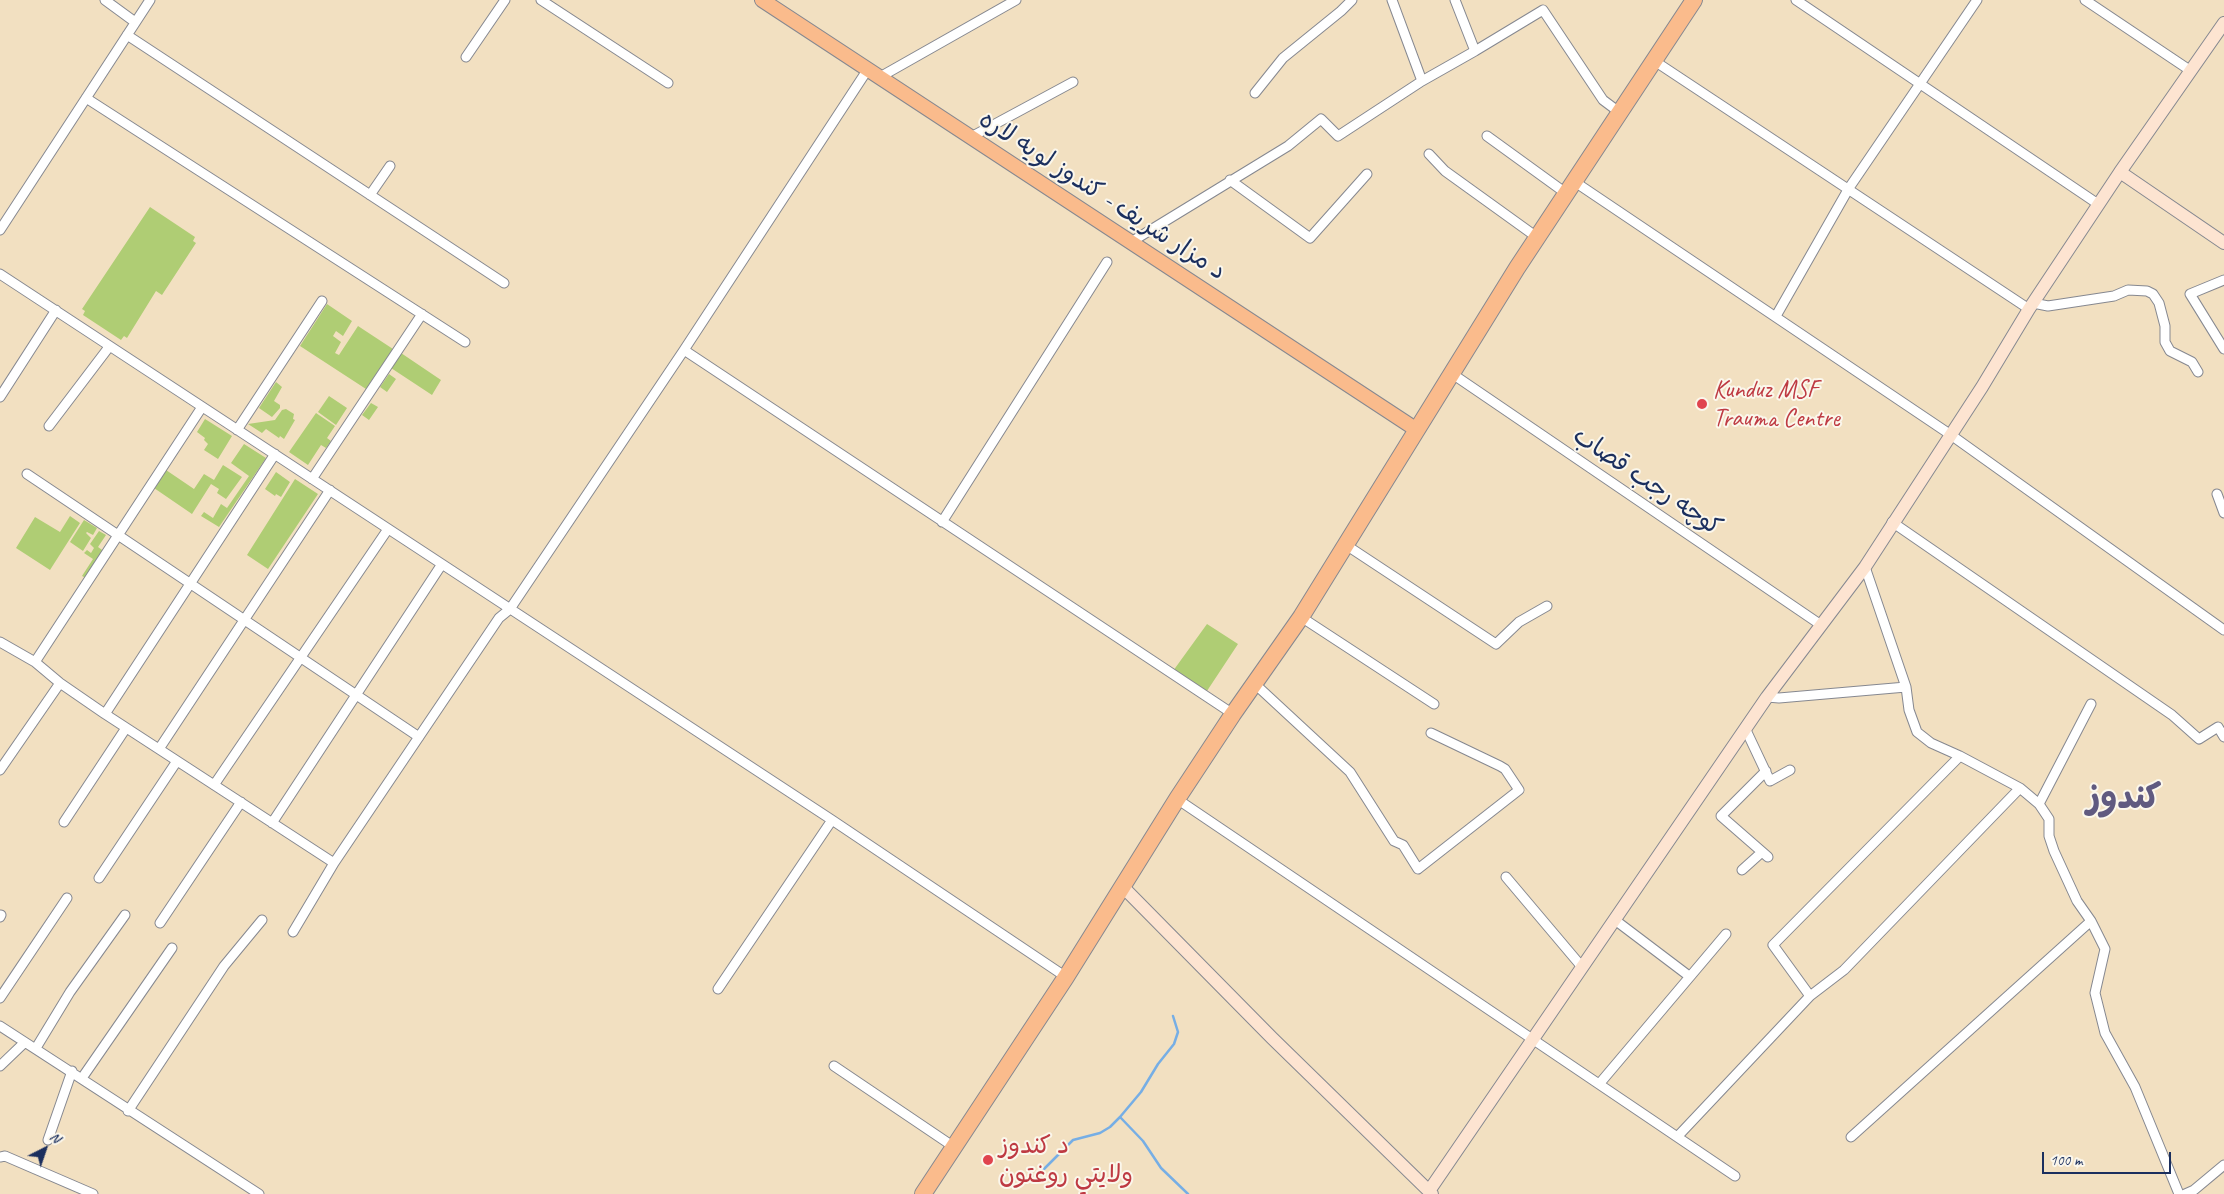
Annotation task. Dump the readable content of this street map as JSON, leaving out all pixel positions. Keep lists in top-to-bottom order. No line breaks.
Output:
{"streets":{"main road":["د مزار شریف - کندوز لویه لاره"],"street":["کوچه رجب قصاب"]},"districts":["کندوز"],"places":["Kunduz MSF Trauma Centre","د کندوز ولایتي روغتون"],"scale_bar":"100 m","north":"top right"}
